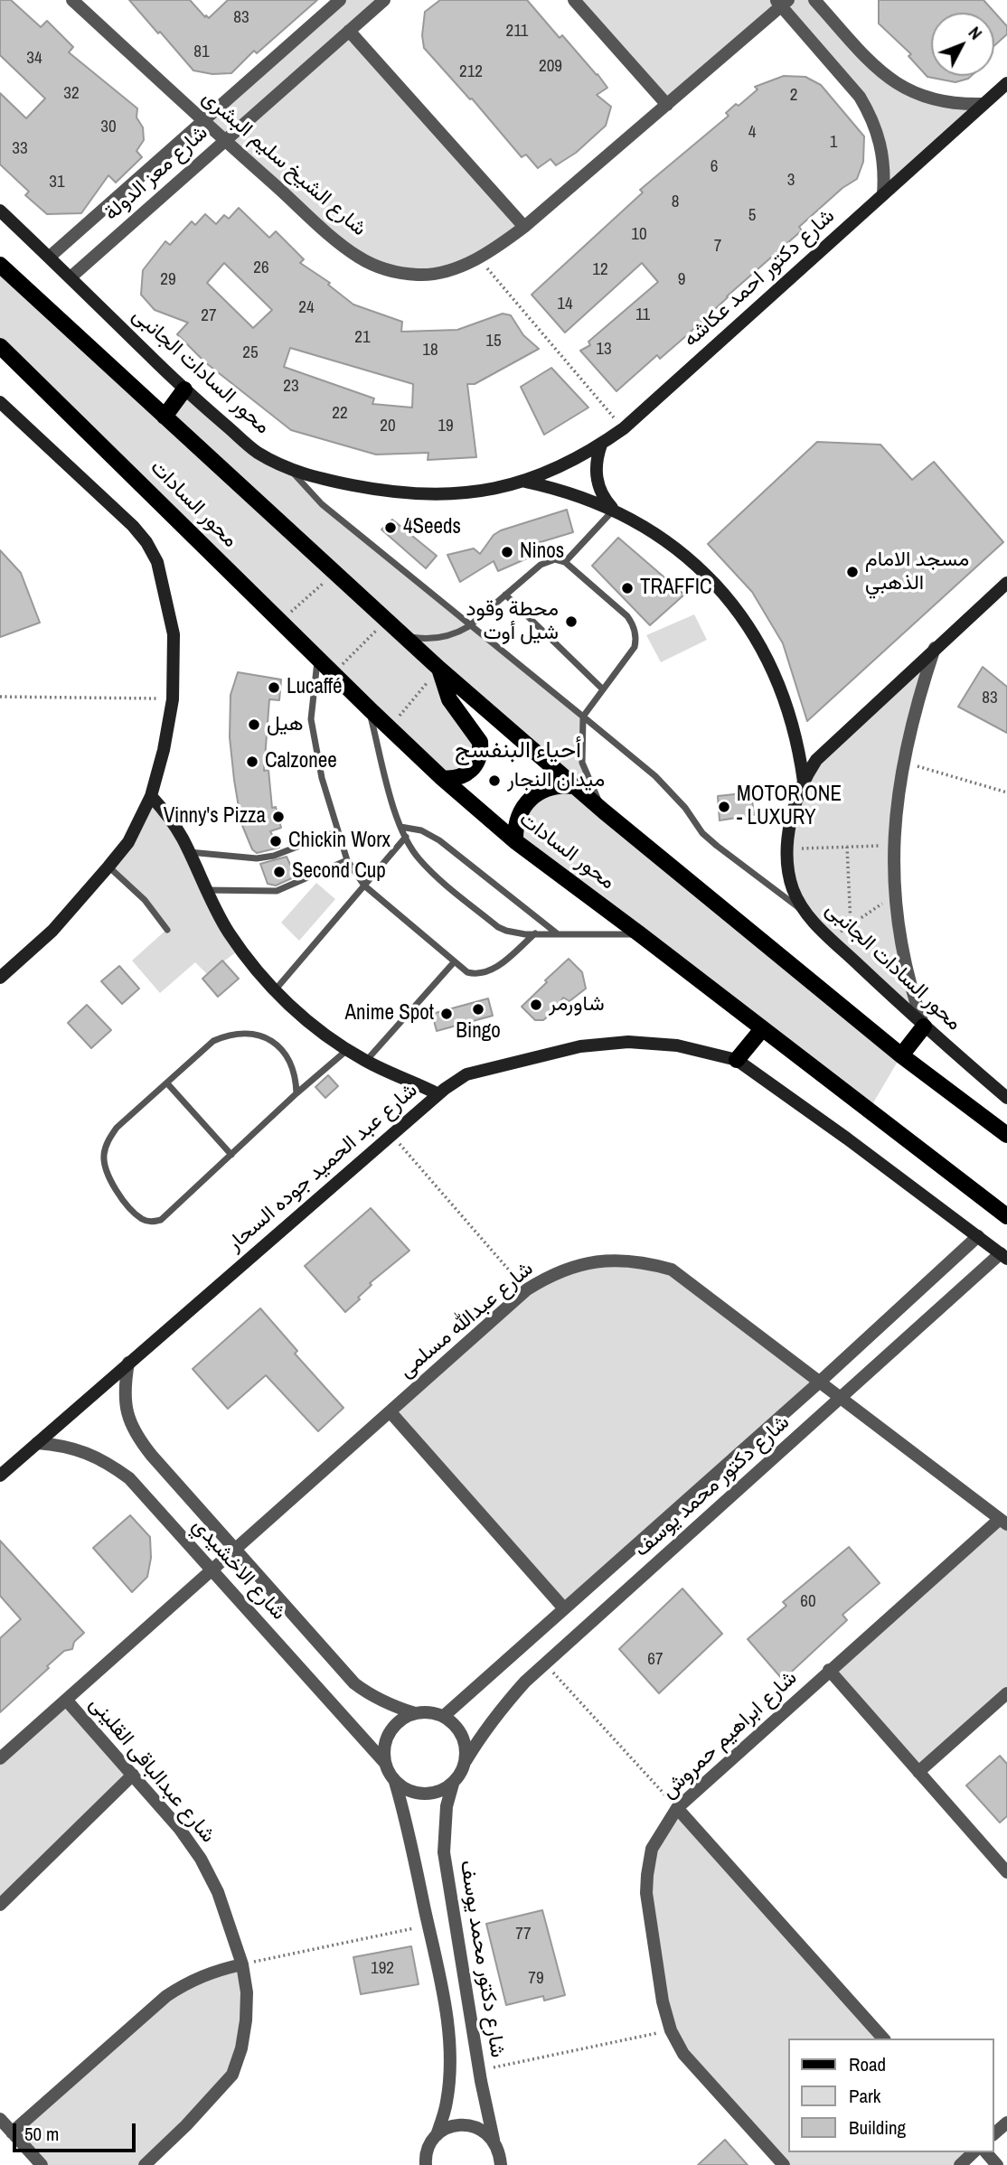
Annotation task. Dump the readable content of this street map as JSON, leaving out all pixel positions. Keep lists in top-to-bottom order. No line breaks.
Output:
{"streets":{"main road":["محور السادات"],"street":["شارع الشيخ سليم البشرى","شارع معز الدولة","شارع دكتور احمد عكاشه","محور السادات الجانبى","شارع عبد الحميد جوده السحار","شارع عبدالله مسلمى","شارع دكتور محمد يوسف","شارع الاخشيدي","شارع ابراهيم حمروش","شارع عبدالباقى القلينى"]},"crossings":[["شارع الشيخ سليم البشرى","شارع معز الدولة"],["شارع معز الدولة","محور السادات الجانبى"],["شارع دكتور احمد عكاشه","محور السادات الجانبى"],["شارع عبد الحميد جوده السحار","شارع الاخشيدي"],["شارع عبدالله مسلمى","شارع دكتور محمد يوسف"],["شارع عبدالله مسلمى","شارع الاخشيدي"],["شارع عبدالله مسلمى","شارع ابراهيم حمروش"],["شارع عبدالله مسلمى","شارع عبدالباقى القلينى"],["شارع دكتور محمد يوسف","شارع الاخشيدي"]],"districts":["أحياء البنفسج"],"places":["4Seeds","Ninos","مسجد الامام الذهبي","TRAFFIC","محطة وقود شيل أوت","Lucaffé","هيل","Calzonee","ميدان النجار","MOTOR ONE - LUXURY","Vinny's Pizza","Chickin Worx","Second Cup","شاورمر","Bingo","Anime Spot"],"house_numbers":["83","211","81","34","209","212","32","2","30","4","1","33","6","3","31","8","5","10","7","26","12","29","9","14","24","11","27","21","15","13","18","25","23","22","20","19","83","60","67","77","192","79"],"legend":["Road","Park","Building"],"scale_bar":"50 m","north":"top right"}
